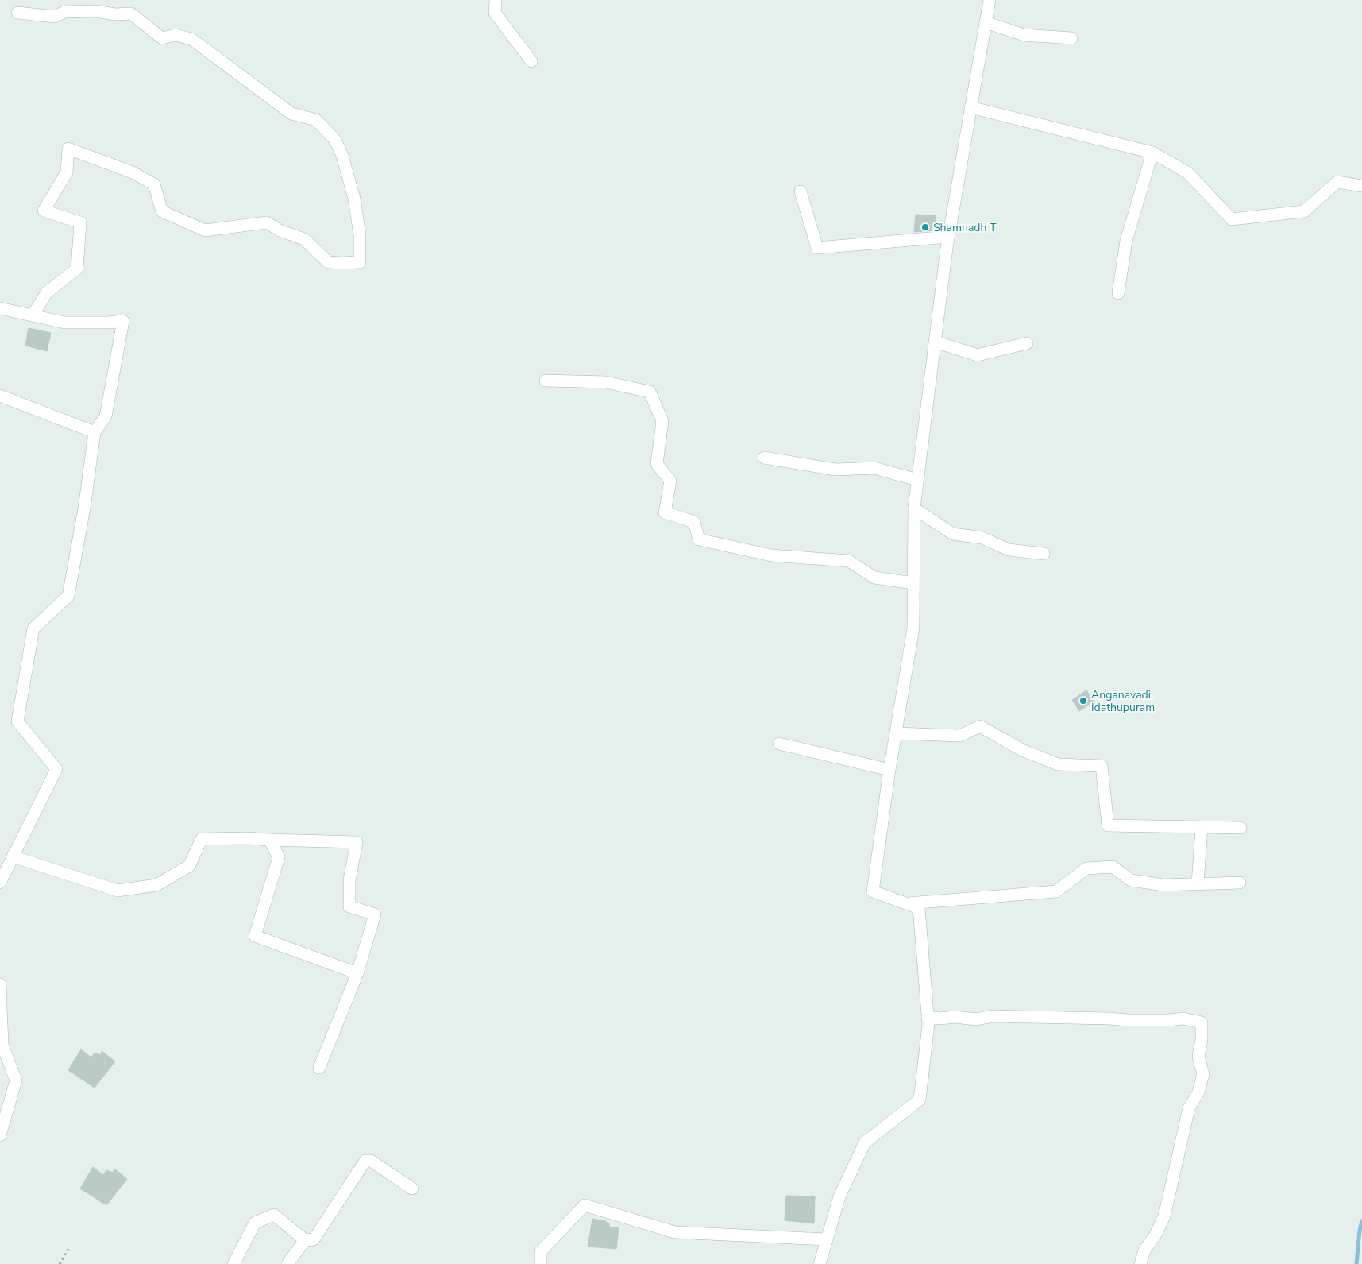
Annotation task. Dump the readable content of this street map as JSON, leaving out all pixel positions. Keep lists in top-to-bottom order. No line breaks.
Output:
{"places":["Shamnadh T","Anganavadi, Idathupuram"]}
